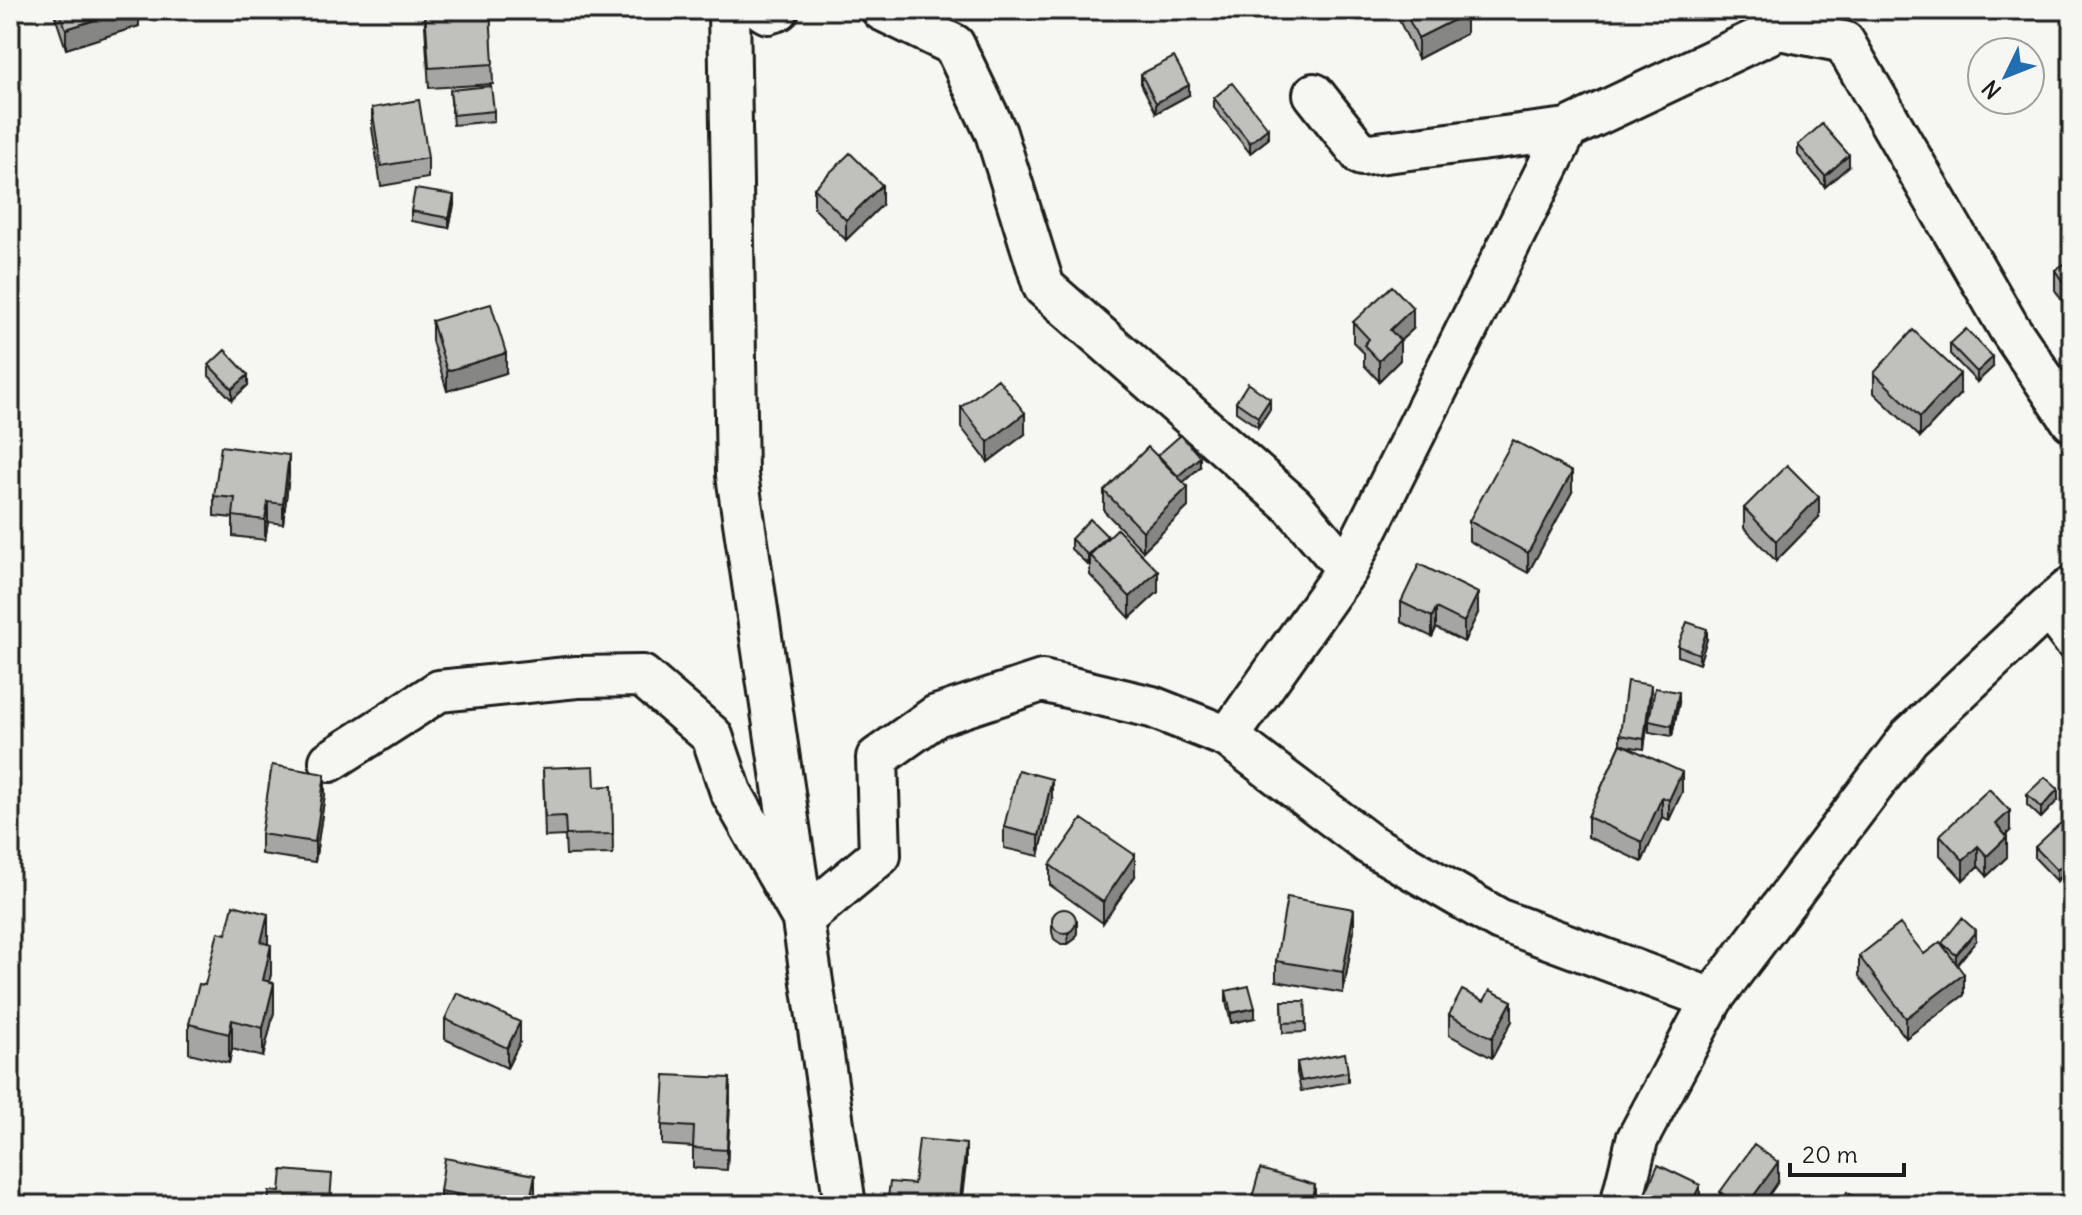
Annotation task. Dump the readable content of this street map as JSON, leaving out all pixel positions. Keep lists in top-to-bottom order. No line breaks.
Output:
{"scale_bar":"20 m","north":"bottom left"}
